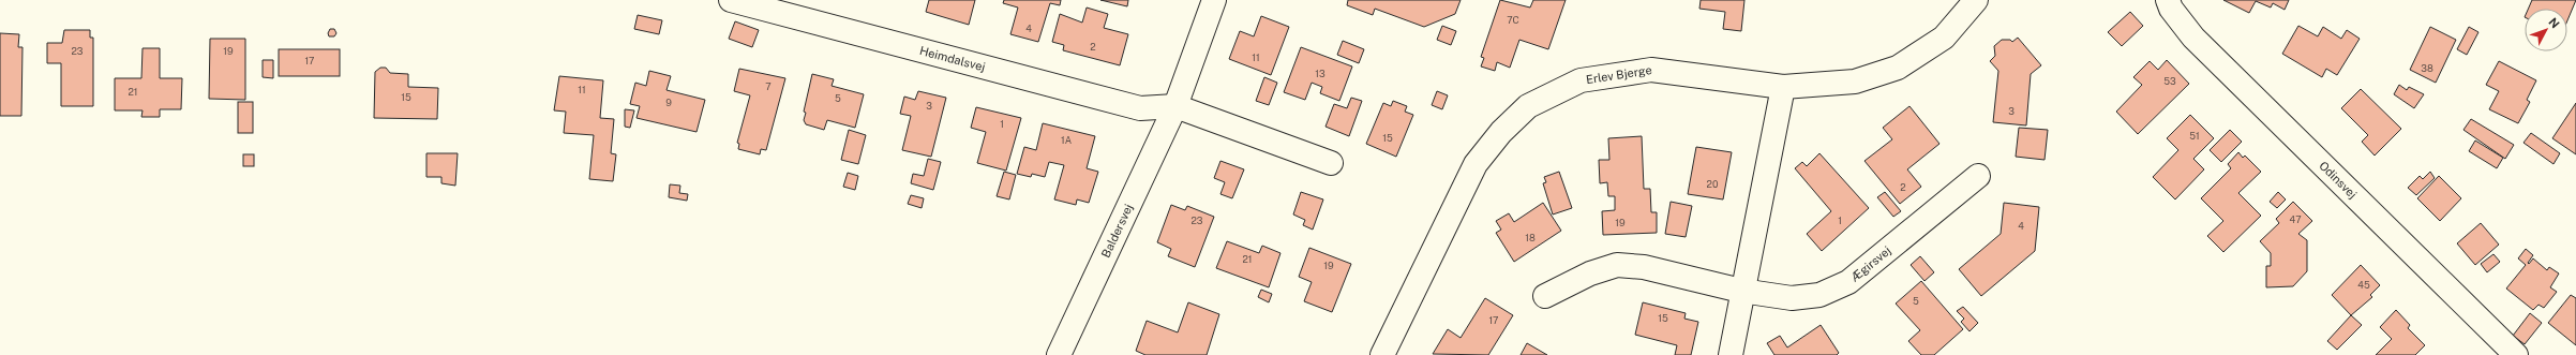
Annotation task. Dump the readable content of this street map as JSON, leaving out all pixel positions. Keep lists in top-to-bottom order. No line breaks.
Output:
{"streets":{"street":["Heimdalsvej","Erlev Bjerge","Odinsvej","Baldersvej","Ægirsvej"]},"crossings":[["Heimdalsvej","Baldersvej"]],"house_numbers":["7C","4","2","23","19","11","17","38","13","53","7","11","21","15","5","9","3","3","1","51","15","1A","20","2","47","23","1","19","4","18","21","19","45","5","15","17"],"north":"top right"}
